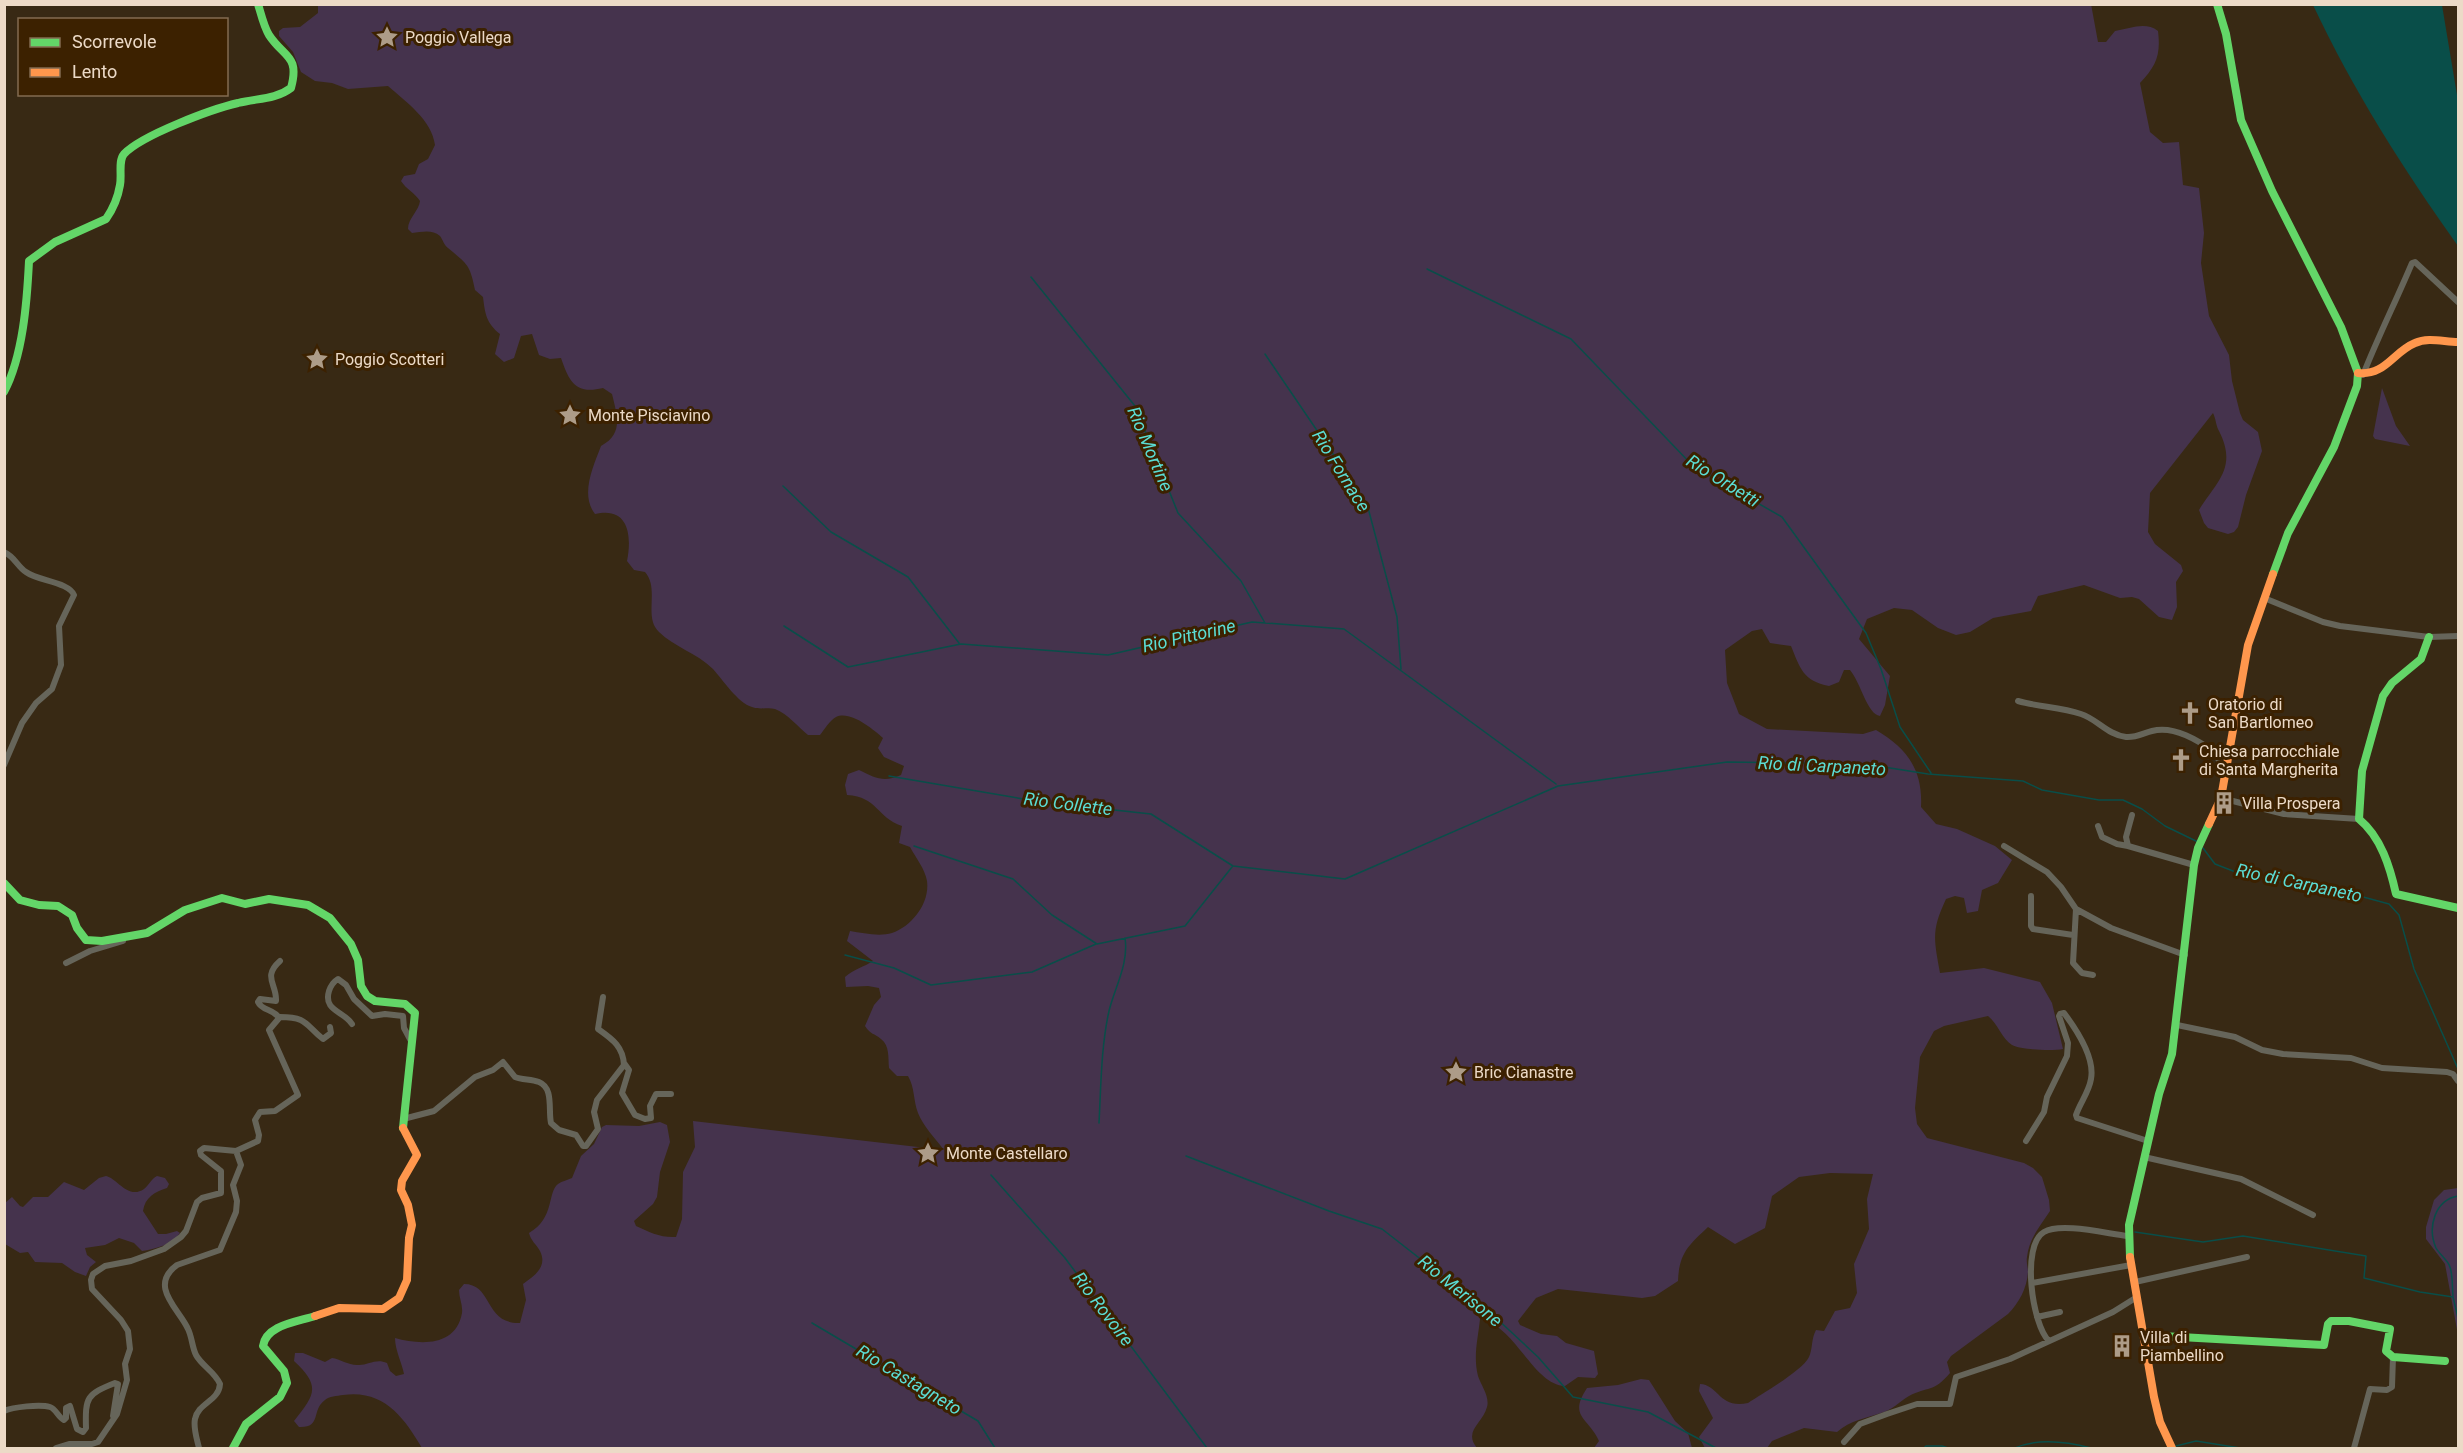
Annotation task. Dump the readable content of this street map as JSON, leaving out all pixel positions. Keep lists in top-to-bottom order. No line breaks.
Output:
{"water":["Rio Mortine","Rio Fornace","Rio Orbetti","Rio Pittorine","Rio di Carpaneto","Rio Collette","Rio Merisone","Rio Rovoire","Rio Castagneto"],"places":{"place":["Poggio Vallega","Poggio Scotteri","Monte Pisciavino","Bric Cianastre","Monte Castellaro"],"church":["Oratorio di San Bartlomeo","Chiesa parrocchiale di Santa Margherita"],"building":["Villa Prospera","Villa di Piambellino"]},"legend":["Scorrevole","Lento"]}
